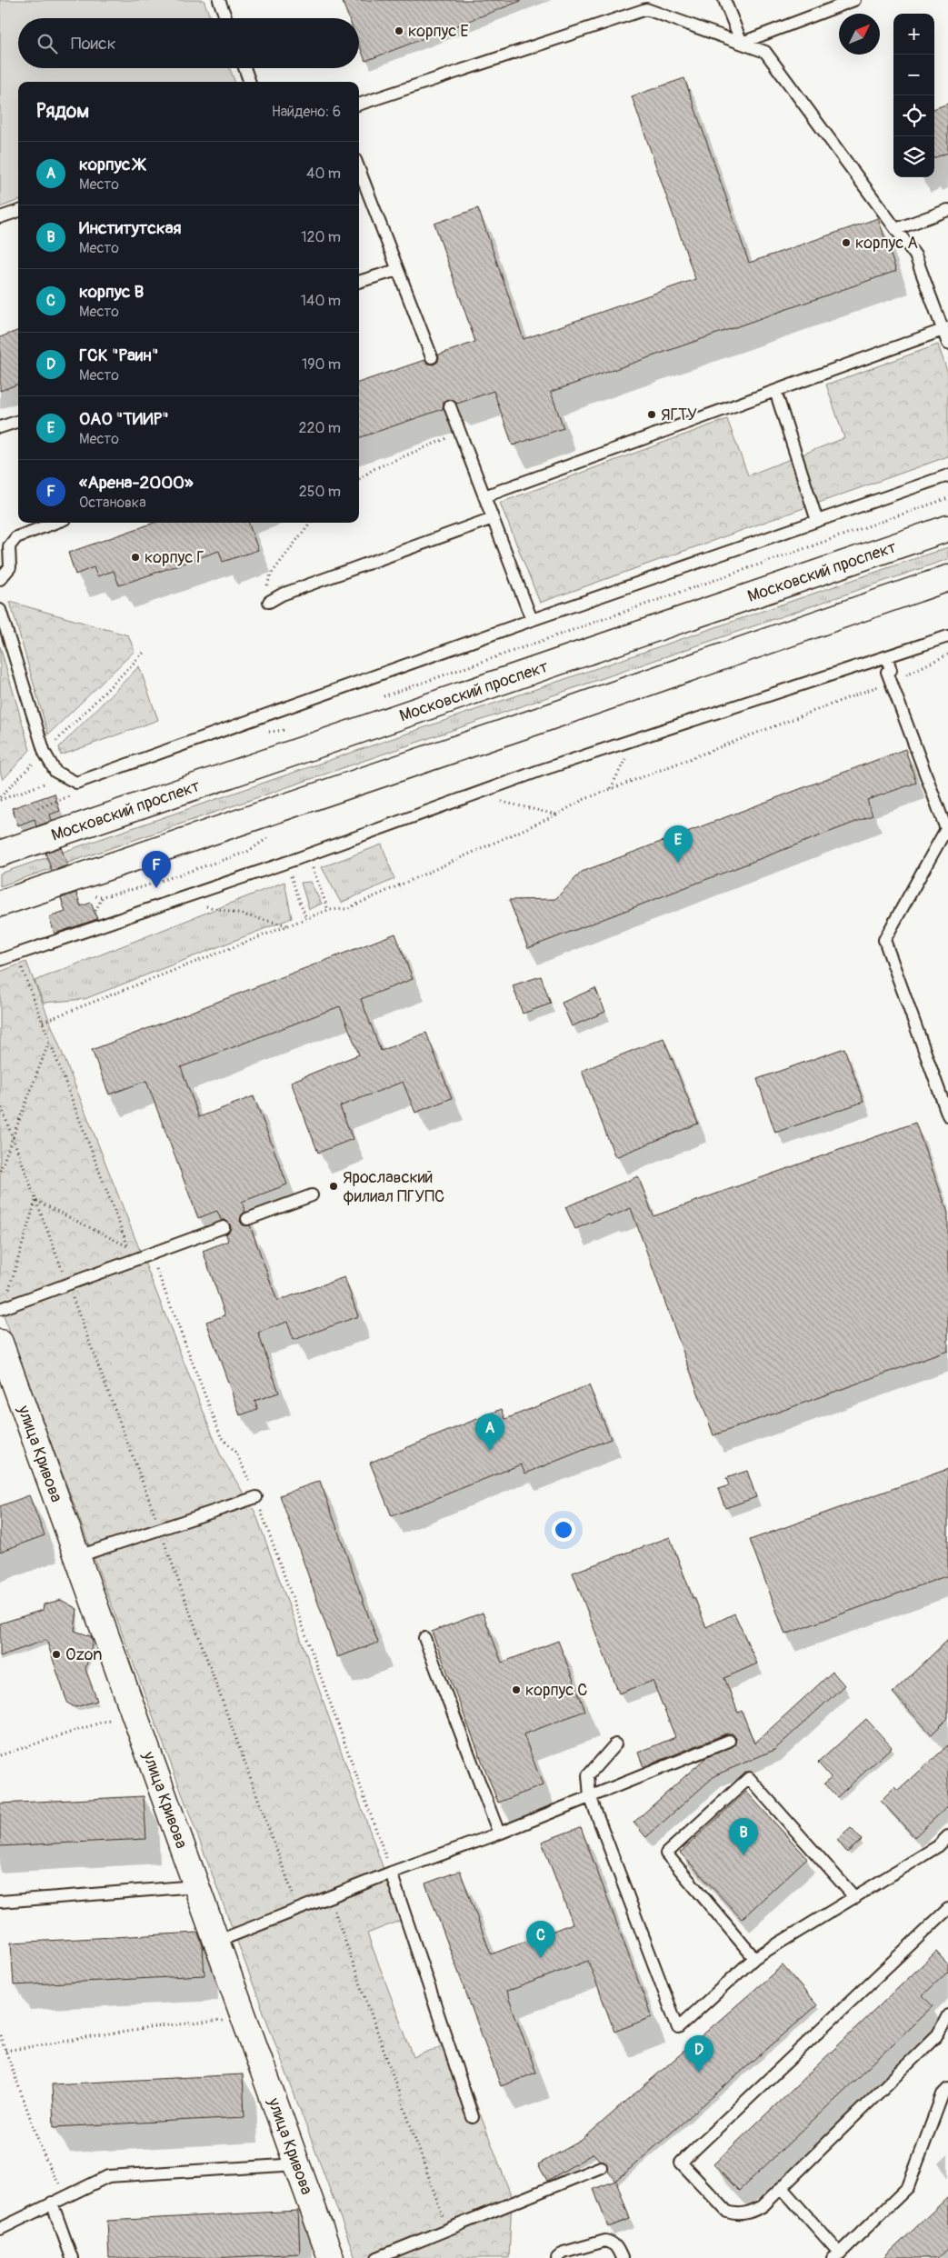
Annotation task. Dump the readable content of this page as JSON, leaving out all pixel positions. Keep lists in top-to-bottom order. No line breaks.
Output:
{"streets":{"main road":["Московский проспект","улица Кривова"]},"places":["корпус Е","корпус А","ЯГТУ","корпус Г","Ярославский филиал ПГУПС","Ozon","корпус С"],"north":"top right","page":{"map_buttons":["+","−"],"search":"Поиск","heading":["Рядом","Найдено: 6"],"list":[{"mark":"A","name":"корпус Ж","note":"Место","value":"40 m"},{"mark":"B","name":"Институтская","note":"Место","value":"120 m"},{"mark":"C","name":"корпус В","note":"Место","value":"140 m"},{"mark":"D","name":"ГСК \"Раин\"","note":"Место","value":"190 m"},{"mark":"E","name":"ОАО \"ТИИР\"","note":"Место","value":"220 m"},{"mark":"F","name":"«Арена-2000»","note":"Остановка","value":"250 m"}],"pins":["E","F","A","B","C","D"]}}
